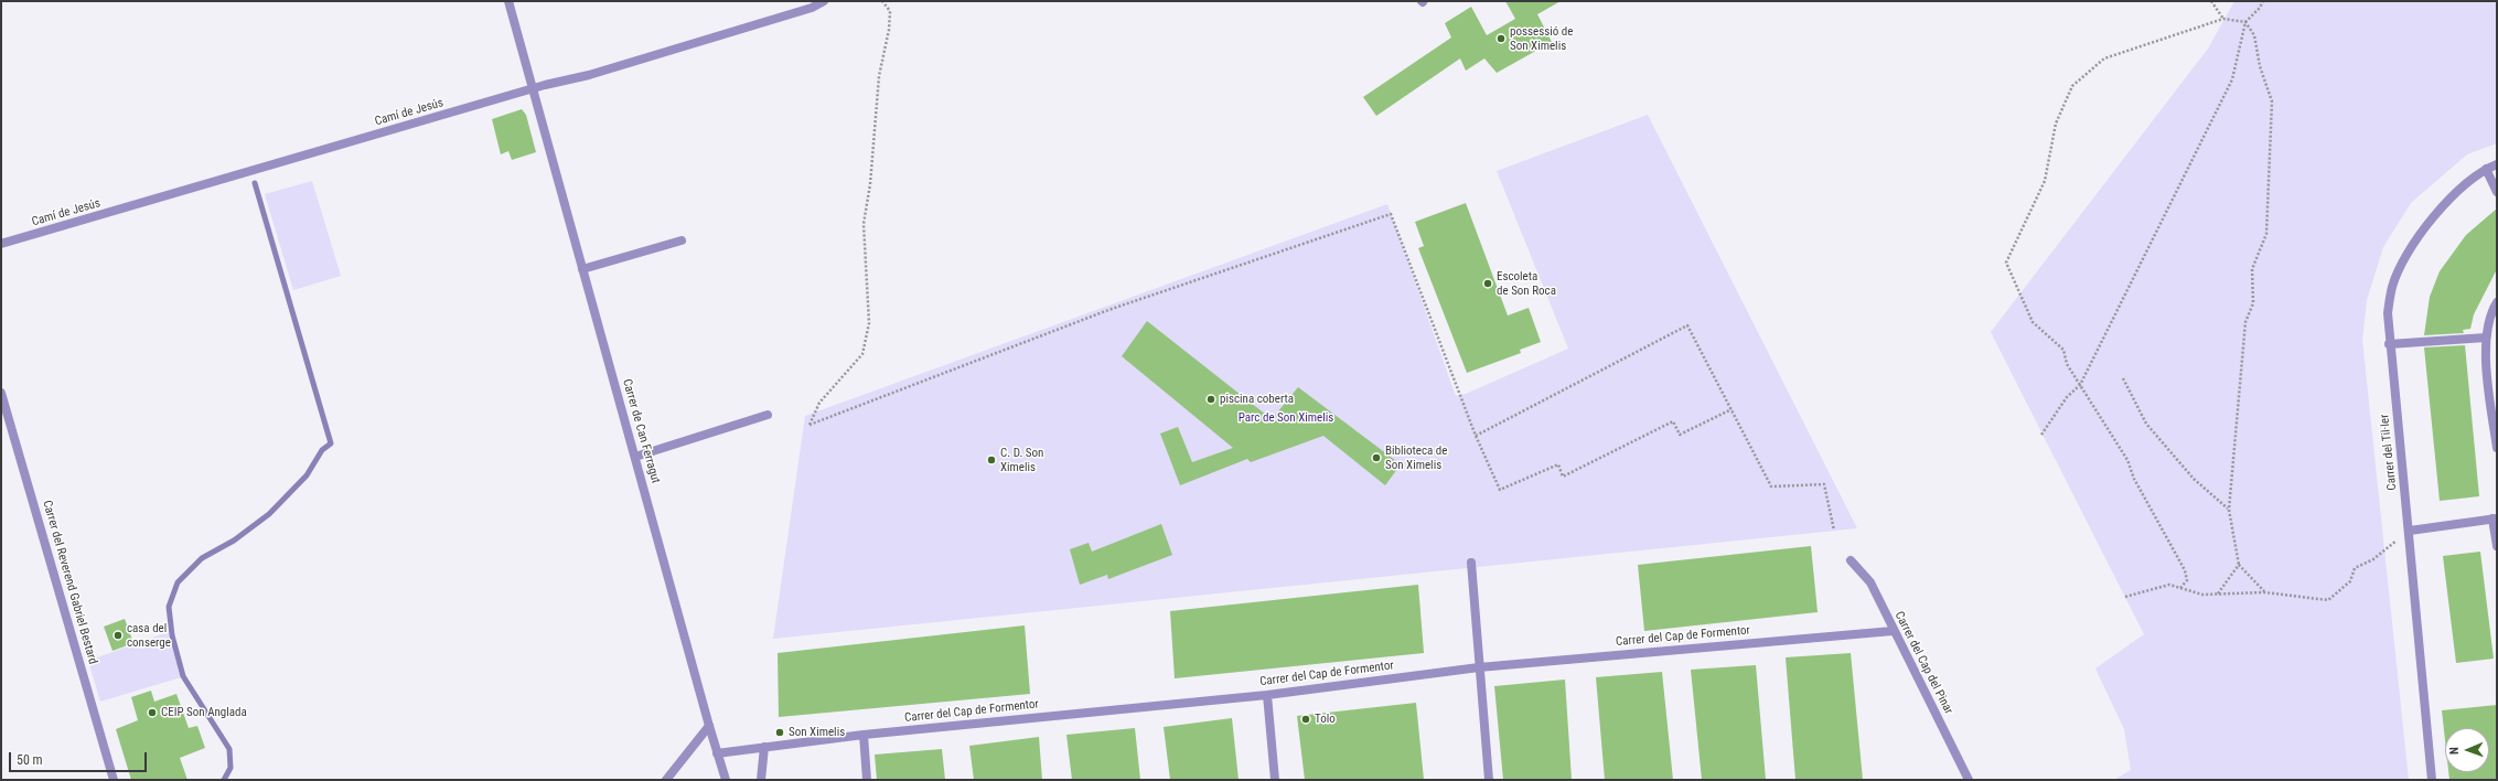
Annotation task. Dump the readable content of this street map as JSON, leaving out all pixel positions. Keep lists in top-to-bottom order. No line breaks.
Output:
{"streets":{"street":["Camí de Jesús","Carrer de Can Ferragut","Carrer del Til·ler","Carrer del Reverend Gabriel Bestard","Carrer del Cap de Formentor","Carrer del Cap del Pinar"]},"crossings":[["Camí de Jesús","Carrer de Can Ferragut"],["Carrer del Cap de Formentor","Carrer del Cap del Pinar"]],"parks":["Parc de Son Ximelis"],"places":["possessió de Son Ximelis","Escoleta de Son Roca","piscina coberta","Biblioteca de Son Ximelis","C. D. Son Ximelis","casa del conserge","CEIP Son Anglada","Tolo","Son Ximelis"],"scale_bar":"50 m","north":"left"}
